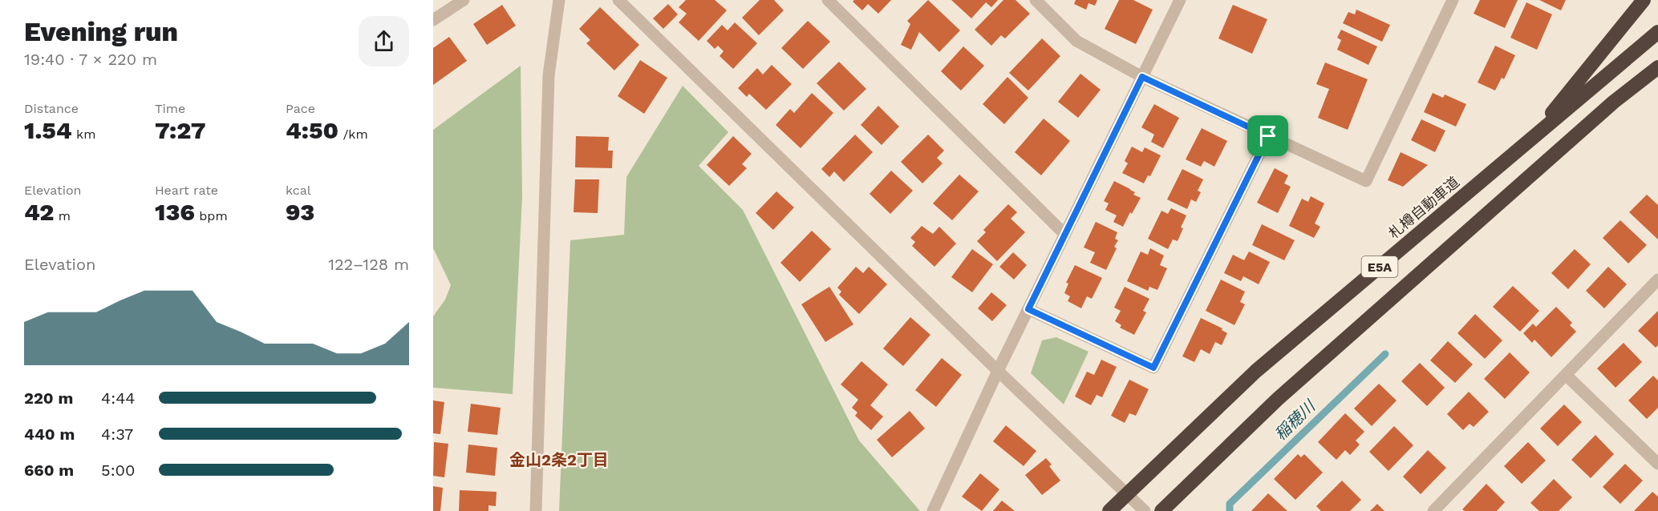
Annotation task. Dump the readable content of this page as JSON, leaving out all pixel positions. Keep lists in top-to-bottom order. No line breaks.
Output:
{"streets":{"highway":["札樽自動車道","E5A"]},"districts":["金山2条2丁目"],"water":["稲穂川"],"page":{"heading":["Evening run","19:40 · 7 × 220 m"],"stats":[["Distance","1.54 km"],["Time","7:27"],["Pace","4:50 /km"],["Elevation","42 m"],["Heart rate","136 bpm"],["kcal","93"]],"chart":["Elevation","122–128 m"],"list":[{"name":"220 m","note":"4:44"},{"name":"440 m","note":"4:37"},{"name":"660 m","note":"5:00"}]}}
